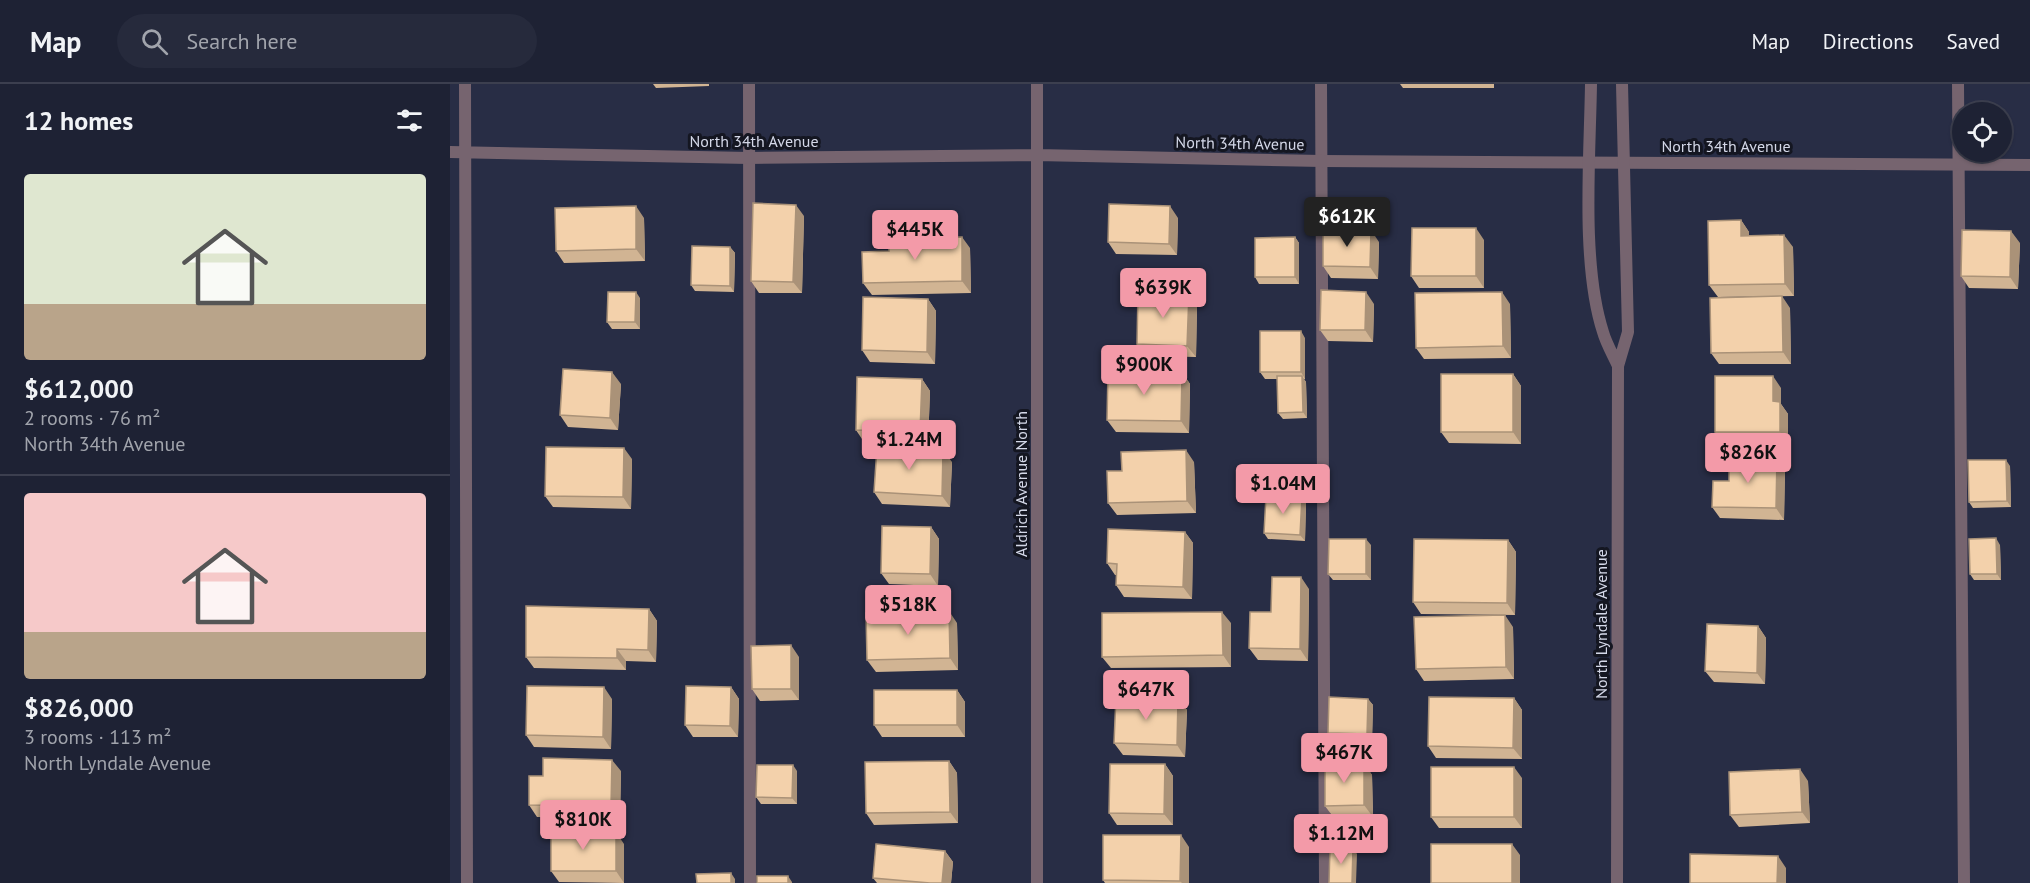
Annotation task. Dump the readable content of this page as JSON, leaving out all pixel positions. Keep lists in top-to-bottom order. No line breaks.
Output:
{"streets":{"street":["North 34th Avenue","Aldrich Avenue North","North Lyndale Avenue"]},"crossings":[["North 34th Avenue","Aldrich Avenue North"],["North 34th Avenue","North Lyndale Avenue"]],"page":{"header":"Map","search":"Search here","nav":["Map","Directions","Saved"],"heading":"12 homes","list":[{"name":"$612,000","note":"2 rooms · 76 m² · North 34th Avenue"},{"name":"$826,000","note":"3 rooms · 113 m² · North Lyndale Avenue"}],"price":["$612K","$445K","$639K","$900K","$1.24M","$826K","$1.04M","$518K","$647K","$467K","$810K","$1.12M"]}}
